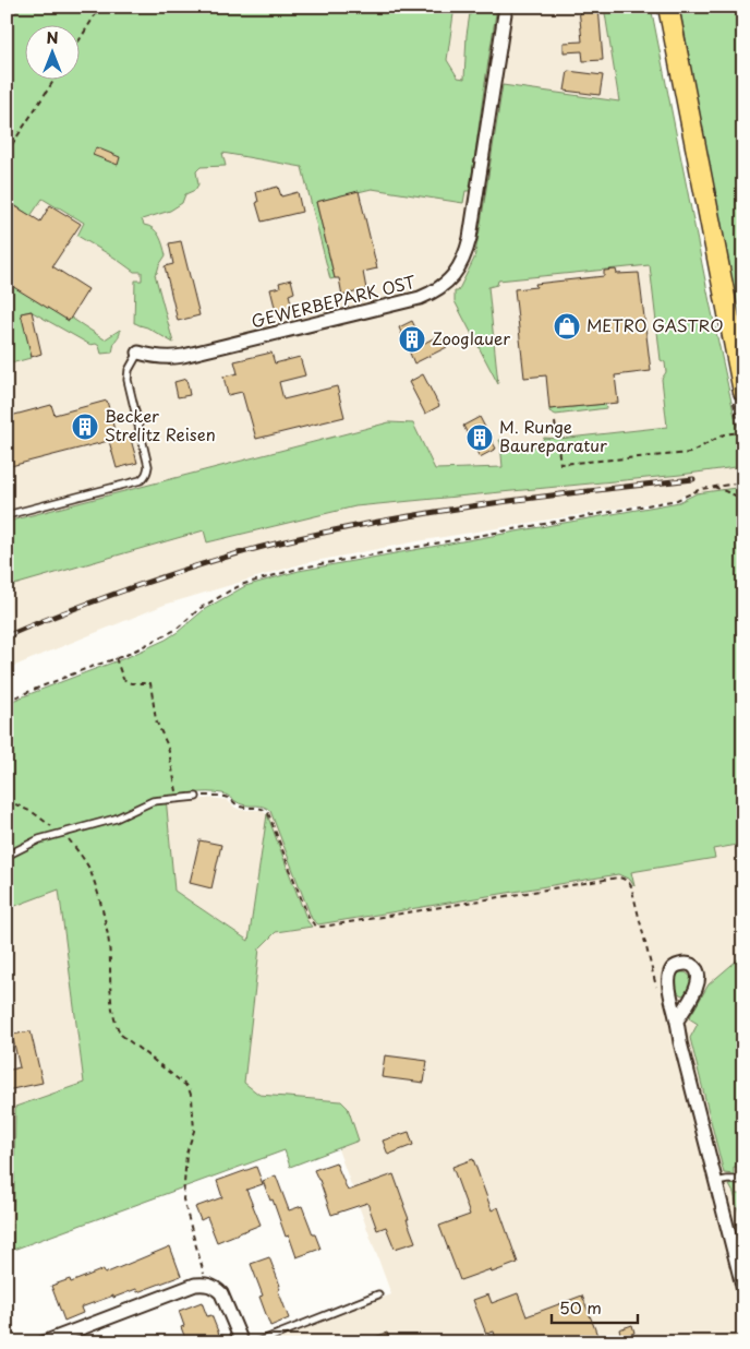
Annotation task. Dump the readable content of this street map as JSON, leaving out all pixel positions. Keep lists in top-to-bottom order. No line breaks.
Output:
{"streets":{"street":["GEWERBEPARK OST"]},"places":{"shop":["METRO GASTRO"],"building":["Zooglauer","Becker Strelitz Reisen","M. Runge Baureparatur"]},"scale_bar":"50 m","north":"top"}
